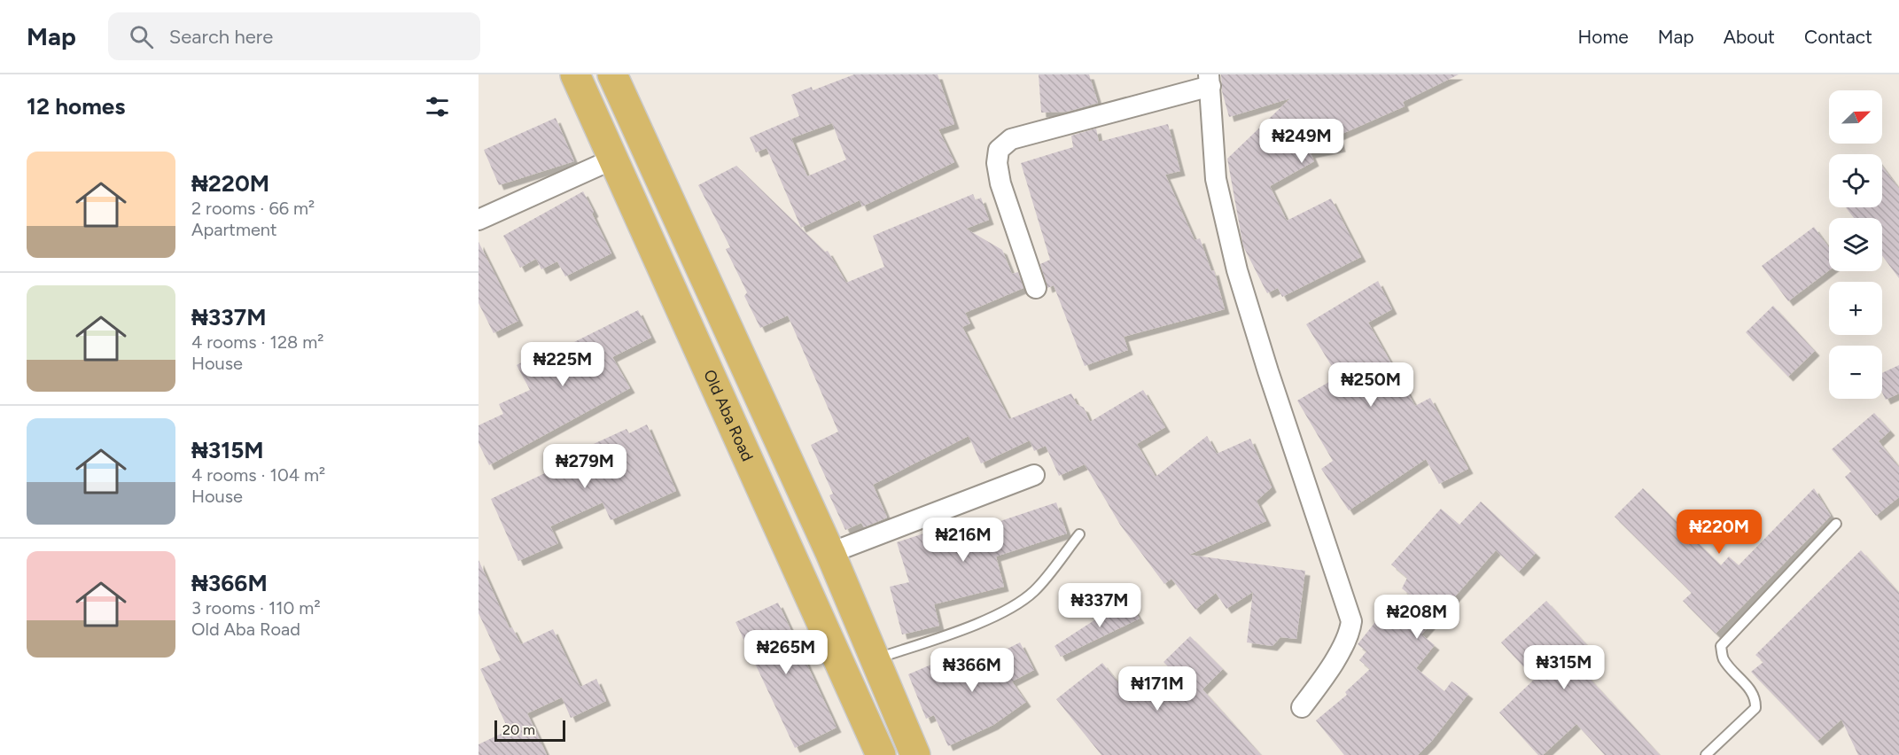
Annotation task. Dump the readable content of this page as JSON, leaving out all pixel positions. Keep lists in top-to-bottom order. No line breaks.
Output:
{"streets":{"main road":["Old Aba Road"]},"scale_bar":"20 m","north":"top right","page":{"header":"Map","search":"Search here","nav":["Home","Map","About","Contact"],"heading":"12 homes","map_buttons":["+","−"],"price":["₦249M","₦225M","₦250M","₦279M","₦220M","₦216M","₦337M","₦208M","₦265M","₦315M","₦366M","₦171M"],"list":[{"name":"₦220M","note":"2 rooms · 66 m² · Apartment"},{"name":"₦337M","note":"4 rooms · 128 m² · House"},{"name":"₦315M","note":"4 rooms · 104 m² · House"},{"name":"₦366M","note":"3 rooms · 110 m² · Old Aba Road"}],"scale":"20 m"}}
